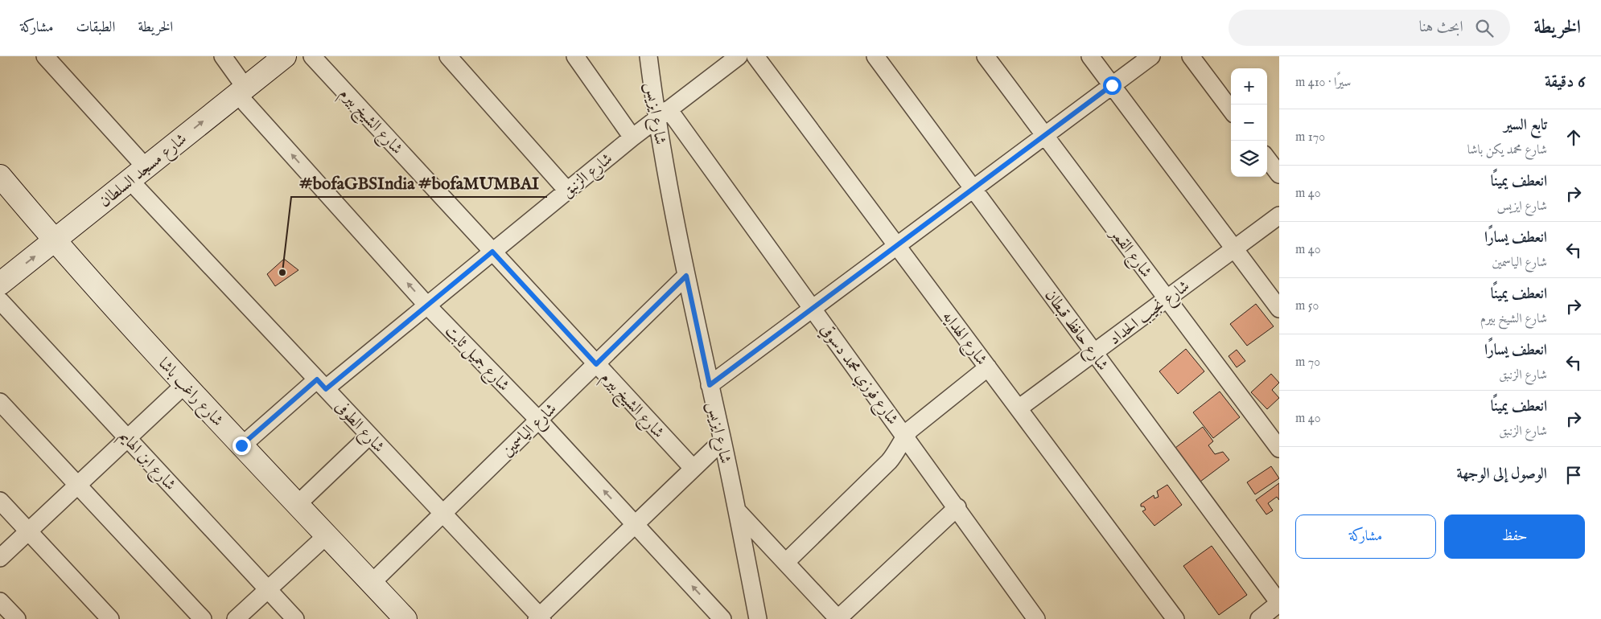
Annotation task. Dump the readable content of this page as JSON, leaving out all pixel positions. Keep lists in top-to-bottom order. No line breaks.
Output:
{"streets":{"street":["شارع ايزيس","شارع الشيخ بيرم","شارع مسجد السلطان","شارع الزنبق","شارع القمر","شارع نجيب الحداد","شارع حافظ قبطان","شارع الهدايه","شارع جميل ثابت","شارع فوزي محمد دسوقي","شارع راغب باشا","شارع الطوفى","شارع الياسمين","شارع ابن الهايم"]},"crossings":[["شارع ايزيس","شارع الزنبق"],["شارع ايزيس","شارع فوزي محمد دسوقي"],["شارع ايزيس","شارع الياسمين"],["شارع الشيخ بيرم","شارع الزنبق"],["شارع الشيخ بيرم","شارع الياسمين"],["شارع مسجد السلطان","شارع جميل ثابت"],["شارع مسجد السلطان","شارع راغب باشا"],["شارع مسجد السلطان","شارع الطوفى"],["شارع الزنبق","شارع جميل ثابت"],["شارع الزنبق","شارع فوزي محمد دسوقي"],["شارع الزنبق","شارع راغب باشا"],["شارع الزنبق","شارع الطوفى"],["شارع القمر","شارع نجيب الحداد"],["شارع نجيب الحداد","شارع حافظ قبطان"],["شارع نجيب الحداد","شارع الهدايه"],["شارع جميل ثابت","شارع الياسمين"],["شارع راغب باشا","شارع الياسمين"],["شارع الطوفى","شارع الياسمين"]],"one_way":["شارع مسجد السلطان","شارع جميل ثابت"],"places":["#bofaGBSIndia #bofaMUMBAI"],"page":{"header":"الخريطة","search":"ابحث هنا","nav":["الخريطة","الطبقات","مشاركة"],"heading":["6 دقيقة","سيرًا · 410 m"],"map_buttons":["+","−"],"list":[["تابع السير","شارع محمد يكن باشا","170 m"],["انعطف يمينًا","شارع ايزيس","40 m"],["انعطف يسارًا","شارع الياسمين","40 m"],["انعطف يمينًا","شارع الشيخ بيرم","50 m"],["انعطف يسارًا","شارع الزنبق","70 m"],["انعطف يمينًا","شارع الزنبق","40 m"],"الوصول إلى الوجهة"],"buttons":["حفظ","مشاركة"]}}
